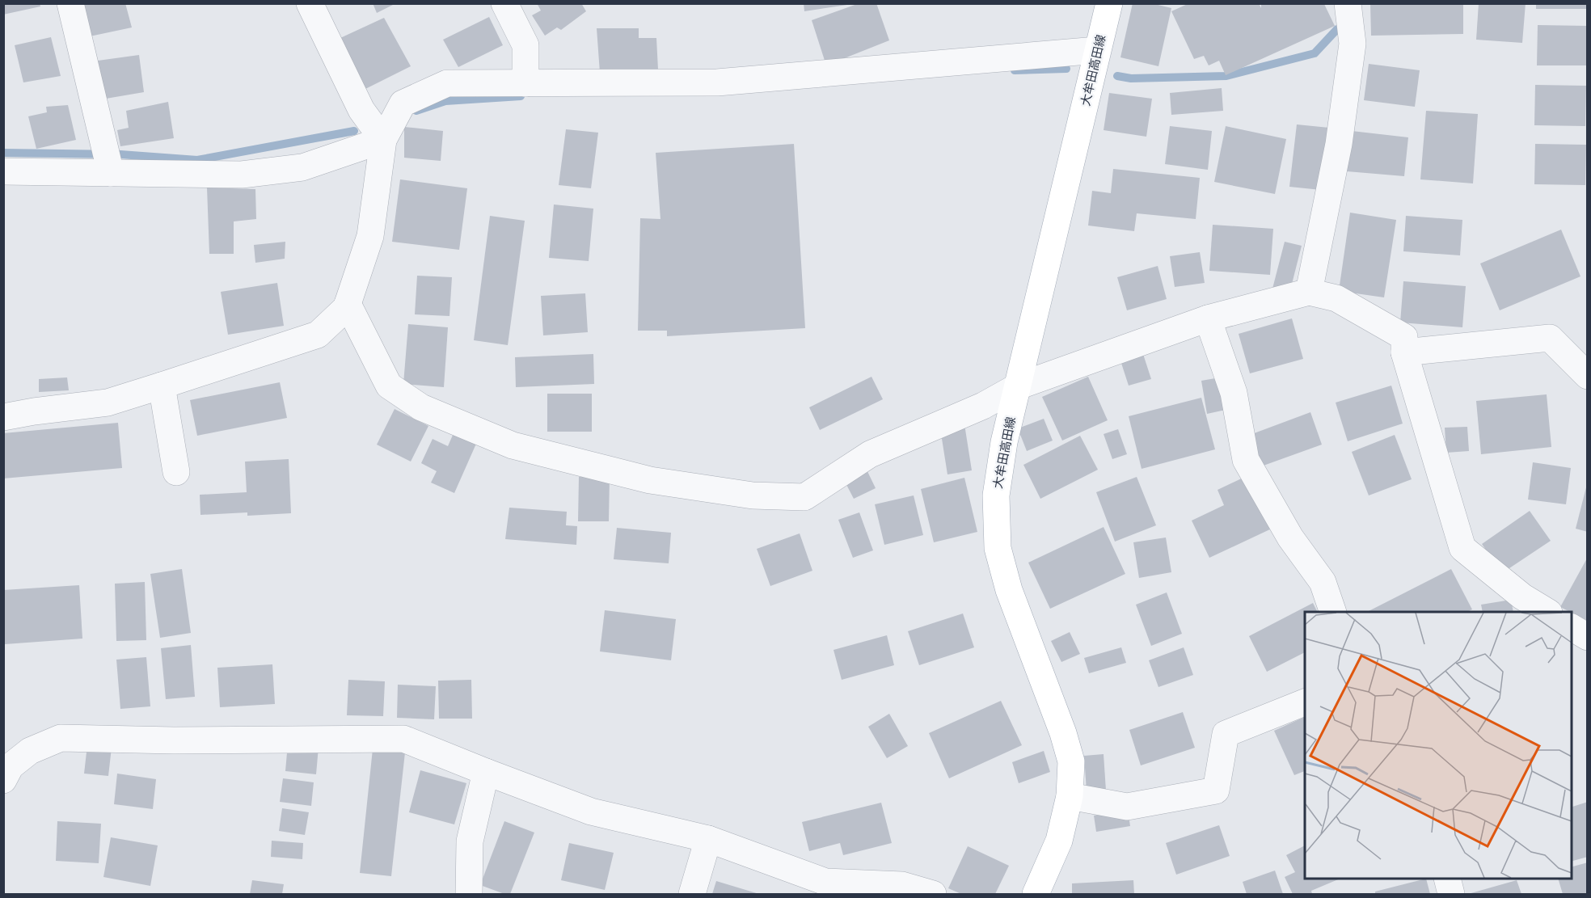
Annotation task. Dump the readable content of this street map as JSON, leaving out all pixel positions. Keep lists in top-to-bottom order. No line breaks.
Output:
{"streets":{"main road":["大牟田高田線"]}}
